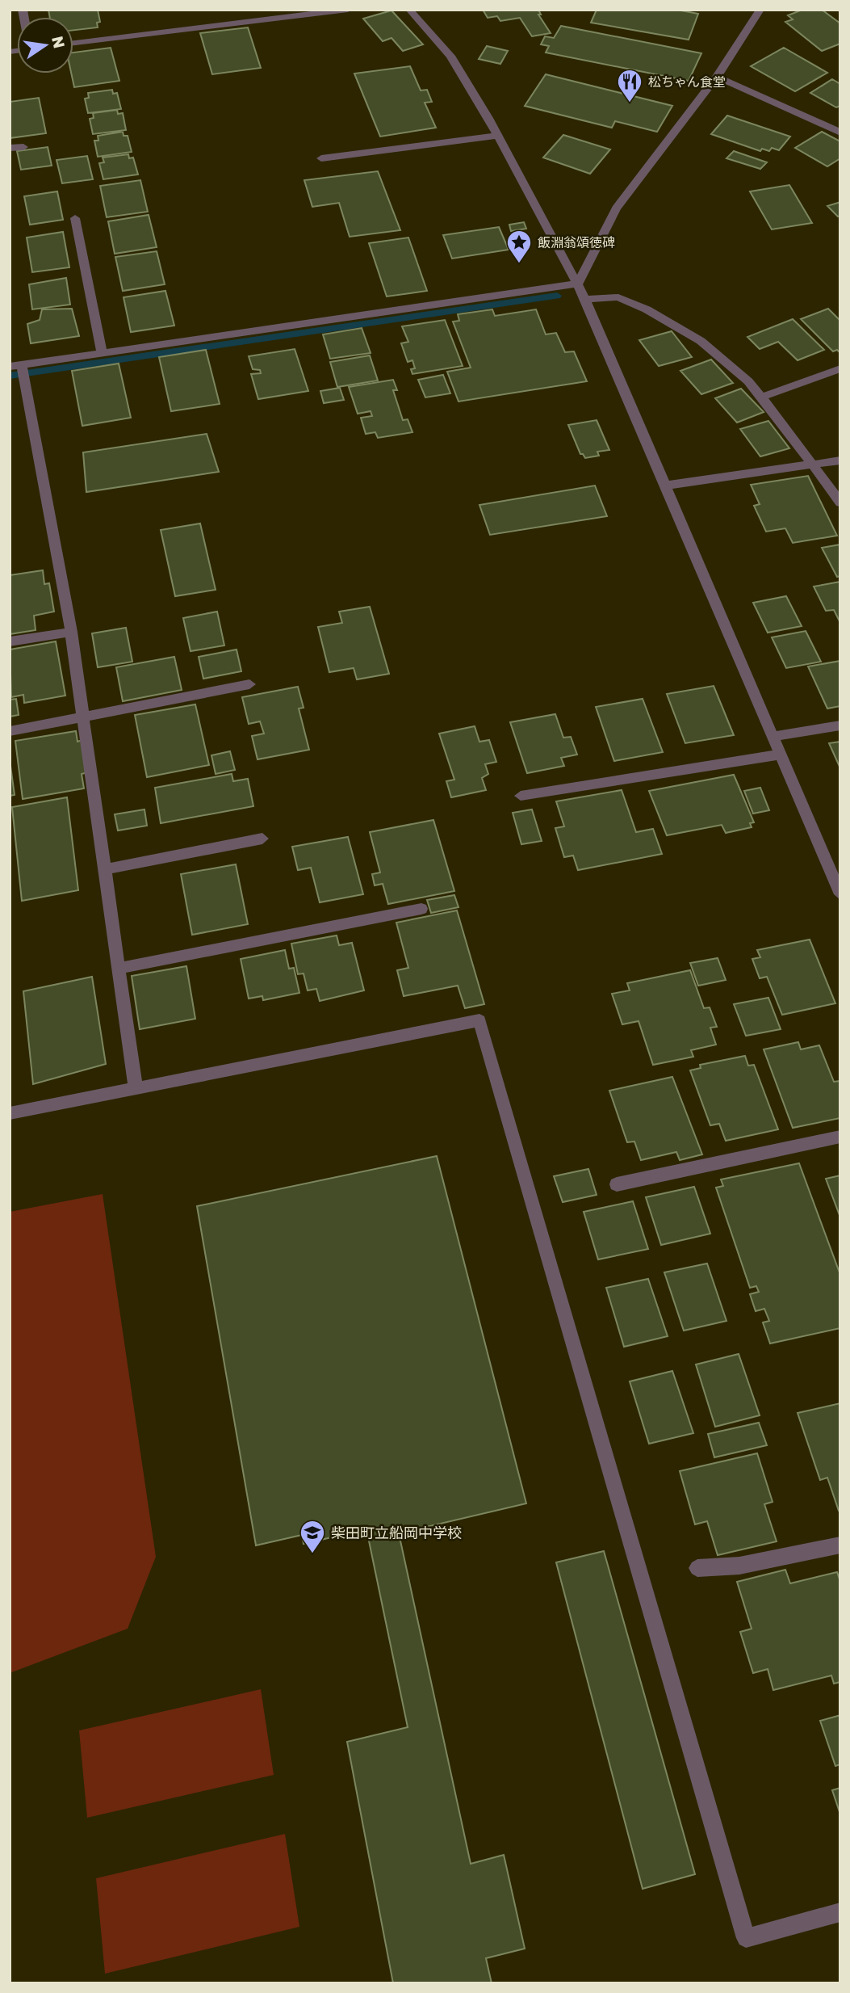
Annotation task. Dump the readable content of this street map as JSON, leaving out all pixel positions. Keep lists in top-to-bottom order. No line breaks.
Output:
{"places":{"restaurant":["松ちゃん食堂"],"place":["飯淵翁頌徳碑"],"school or university":["柴田町立船岡中学校"]},"north":"right"}
